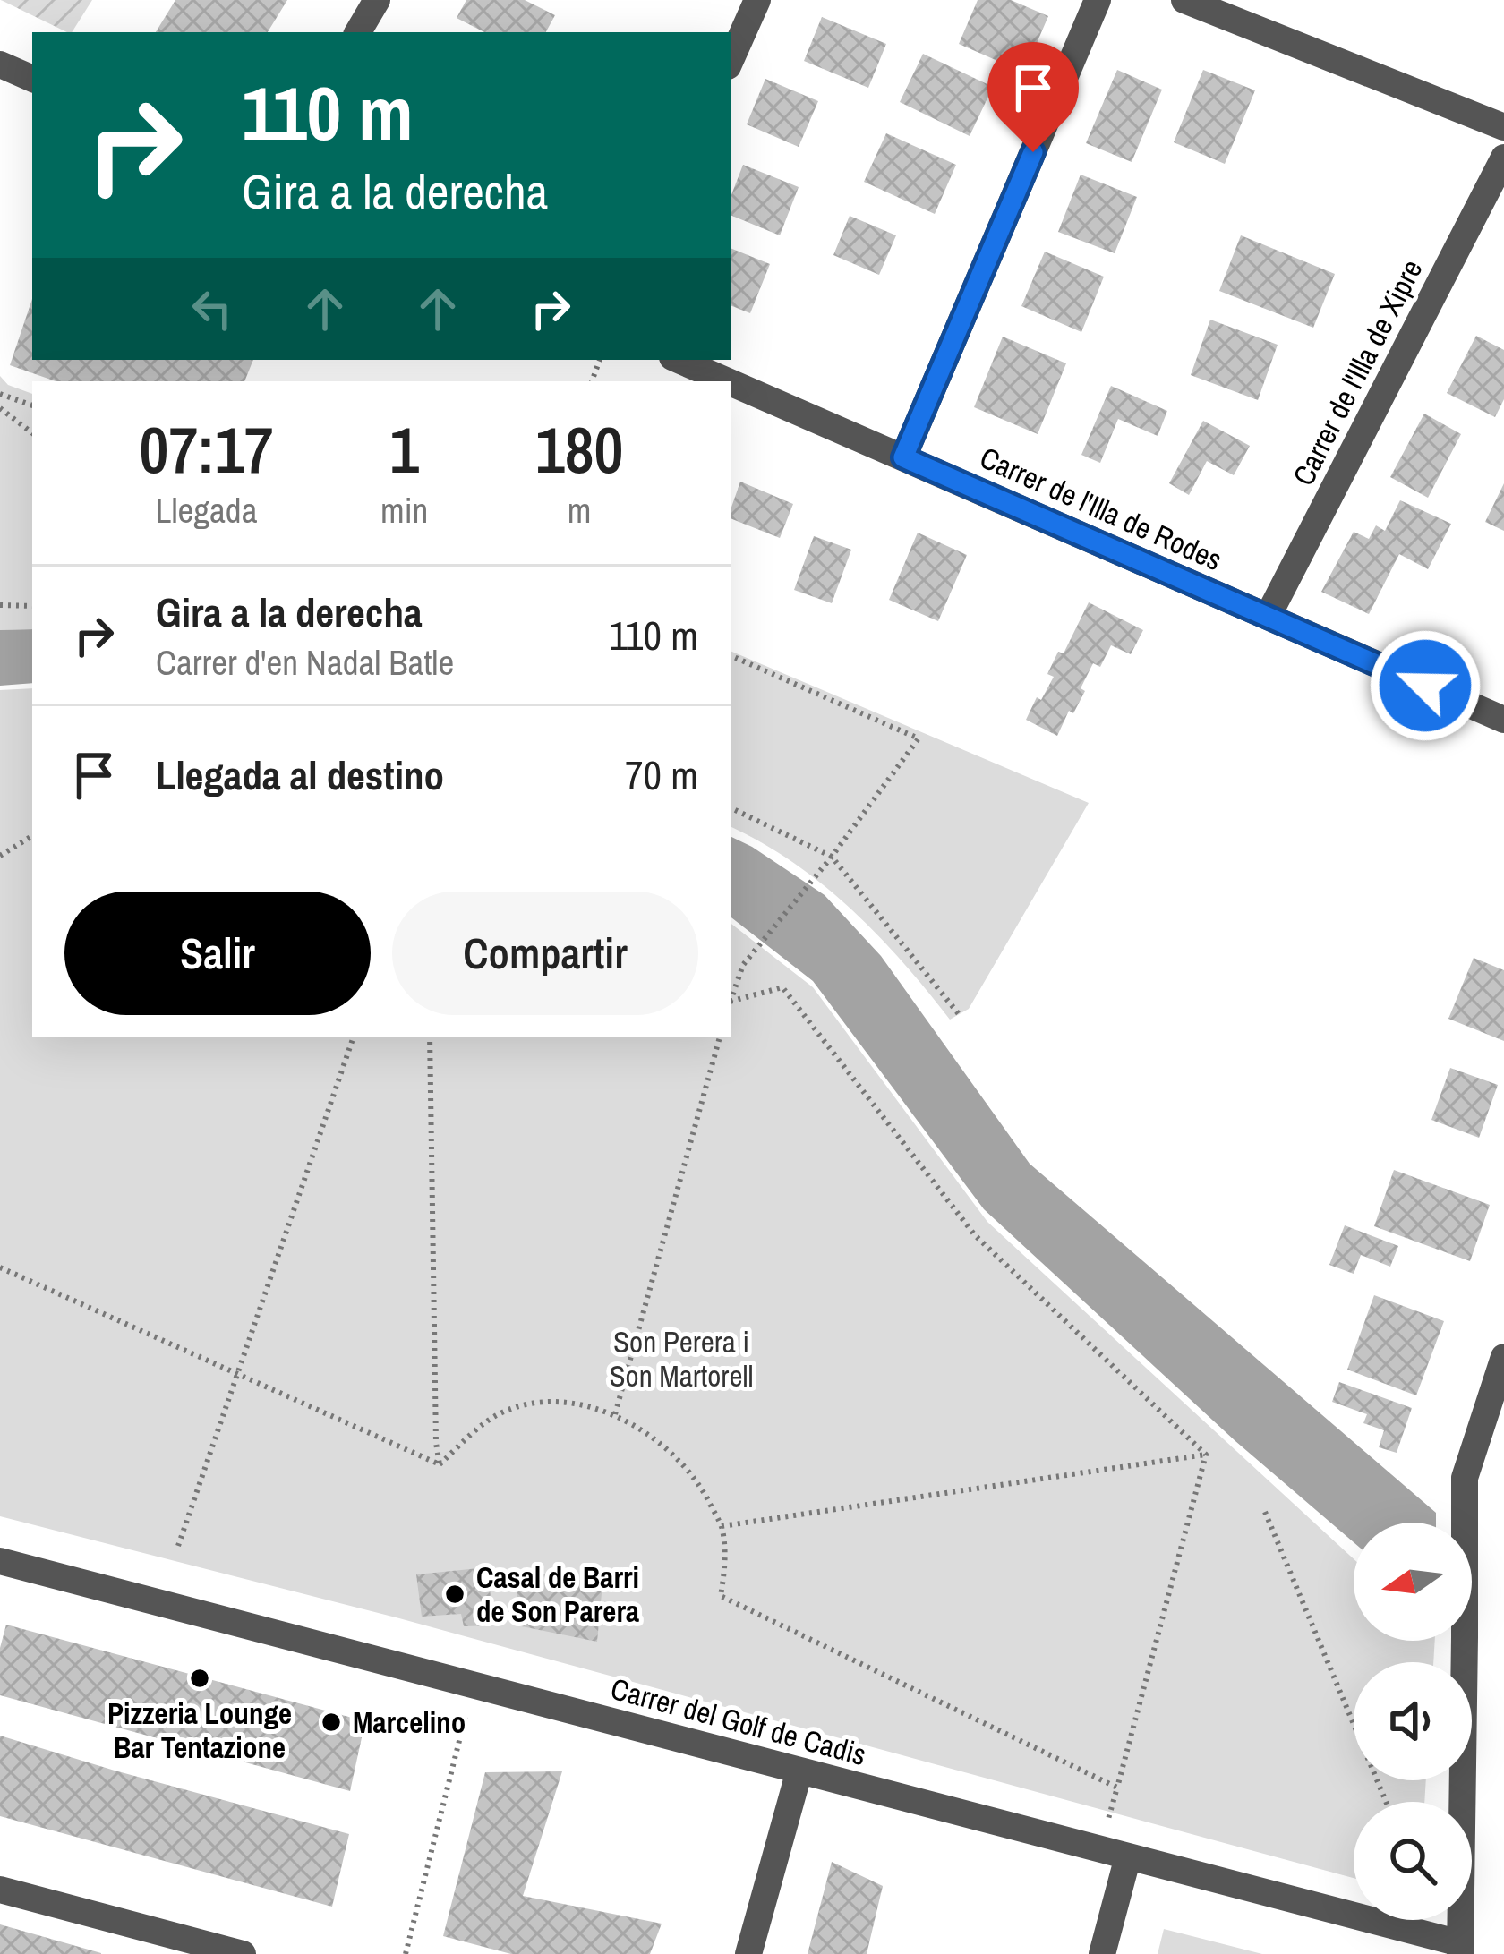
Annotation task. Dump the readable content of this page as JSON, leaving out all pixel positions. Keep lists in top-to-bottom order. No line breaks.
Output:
{"streets":{"street":["Carrer de l'Illa de Xipre","Carrer de l'Illa de Rodes","Carrer del Golf de Cadis"]},"crossings":[["Carrer de l'Illa de Xipre","Carrer de l'Illa de Rodes"]],"parks":["Son Perera i Son Martorell"],"places":["Casal de Barri de Son Parera","Pizzeria Lounge Bar Tentazione","Marcelino"],"north":"left","page":{"turn":["110 m","Gira a la derecha"],"eta":["07:17","Llegada","1","min","180","m"],"list":[{"name":"Gira a la derecha","note":"Carrer d'en Nadal Batle","value":"110 m"},{"name":"Llegada al destino","value":"70 m"}],"buttons":["Salir","Compartir"]}}
